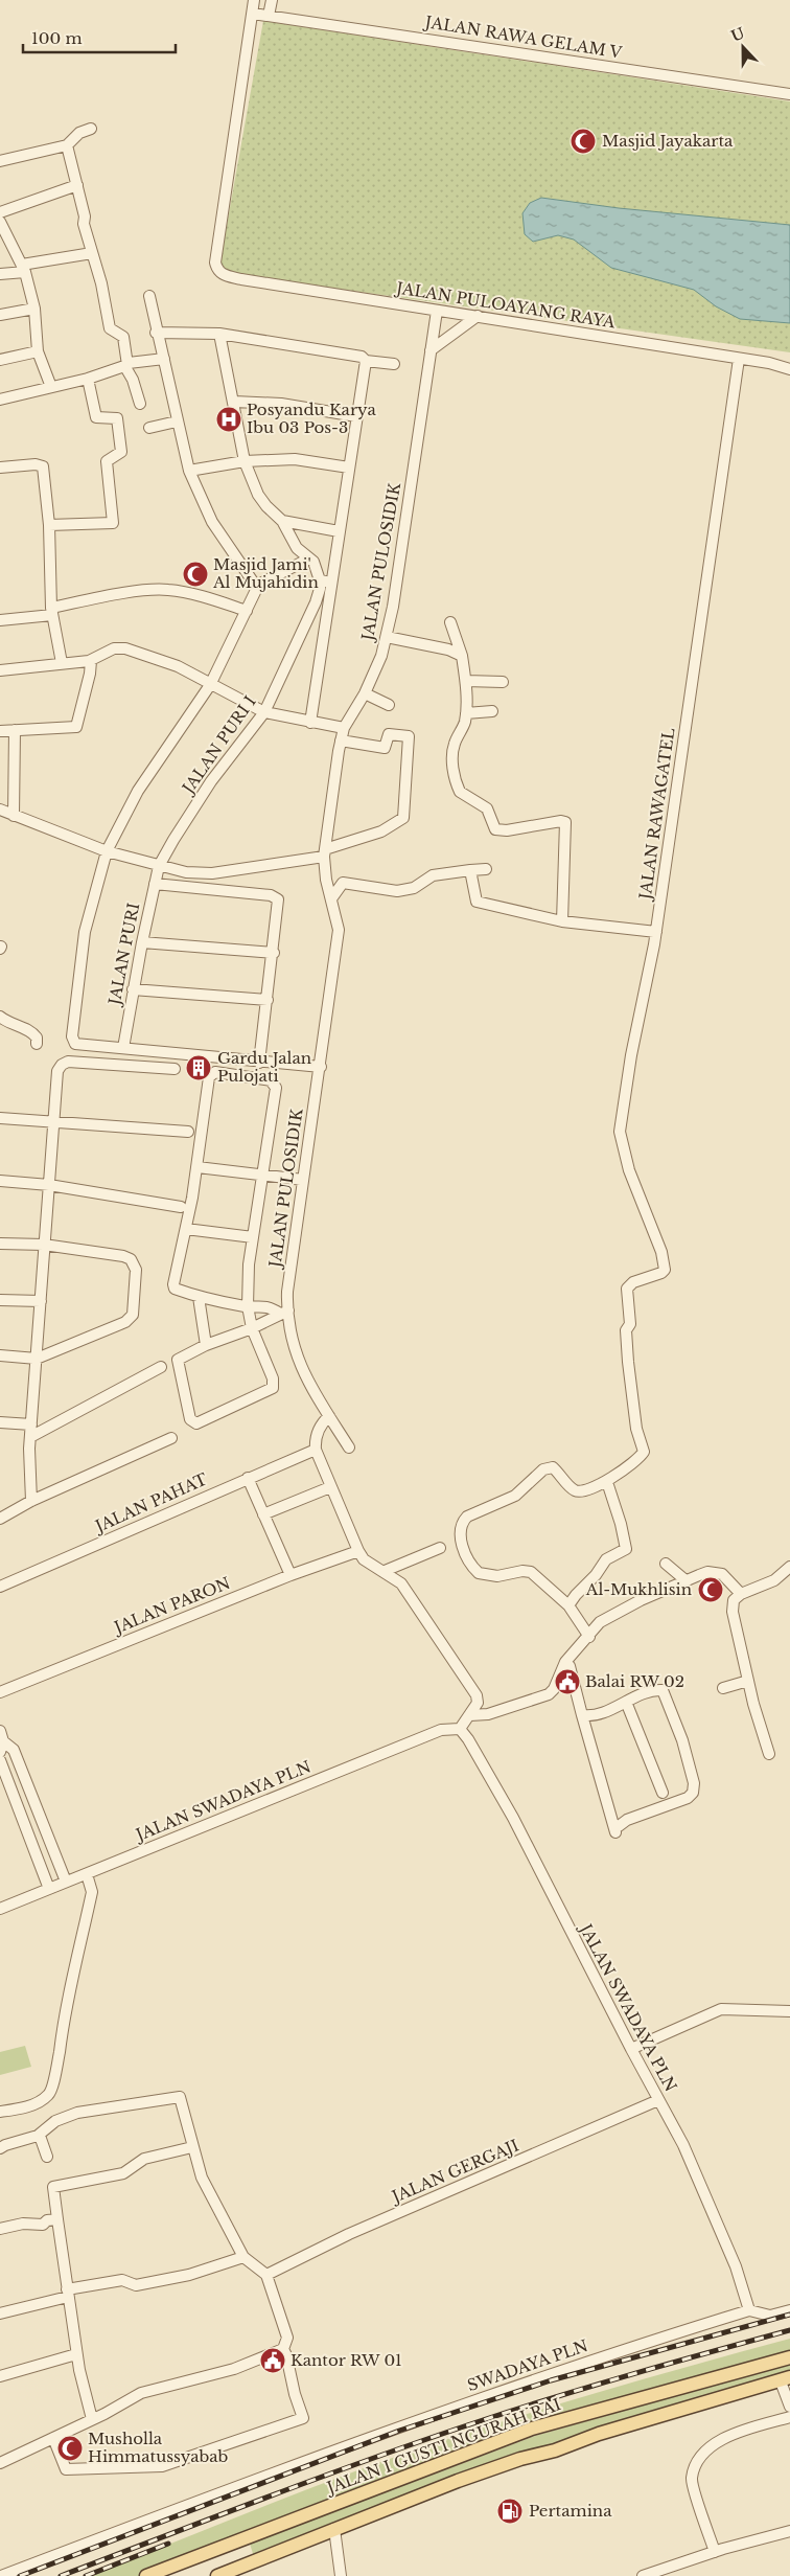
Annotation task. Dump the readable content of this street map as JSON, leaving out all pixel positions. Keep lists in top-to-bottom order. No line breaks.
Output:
{"streets":{"main road":["JALAN I GUSTI NGURAH RAI"],"street":["JALAN RAWA GELAM V","JALAN PULOAYANG RAYA","JALAN PULOSIDIK","JALAN PURI I","JALAN RAWAGATEL","JALAN PURI","JALAN PAHAT","JALAN PARON","JALAN SWADAYA PLN","JALAN GERGAJI","SWADAYA PLN"]},"crossings":[["JALAN RAWA GELAM V","JALAN PULOAYANG RAYA"],["JALAN PULOAYANG RAYA","JALAN PULOSIDIK"],["JALAN PULOAYANG RAYA","JALAN RAWAGATEL"],["JALAN PURI I","JALAN PURI"],["JALAN SWADAYA PLN","JALAN GERGAJI"],["JALAN SWADAYA PLN","SWADAYA PLN"]],"places":{"mosque":["Masjid Jayakarta","Masjid Jami' Al Mujahidin","Al-Mukhlisin","Musholla Himmatussyabab"],"hospital":["Posyandu Karya Ibu 03 Pos-3"],"building":["Gardu Jalan Pulojati"],"public building":["Balai RW 02","Kantor RW 01"],"fuel station":["Pertamina"]},"scale_bar":"100 m","north":"top"}
